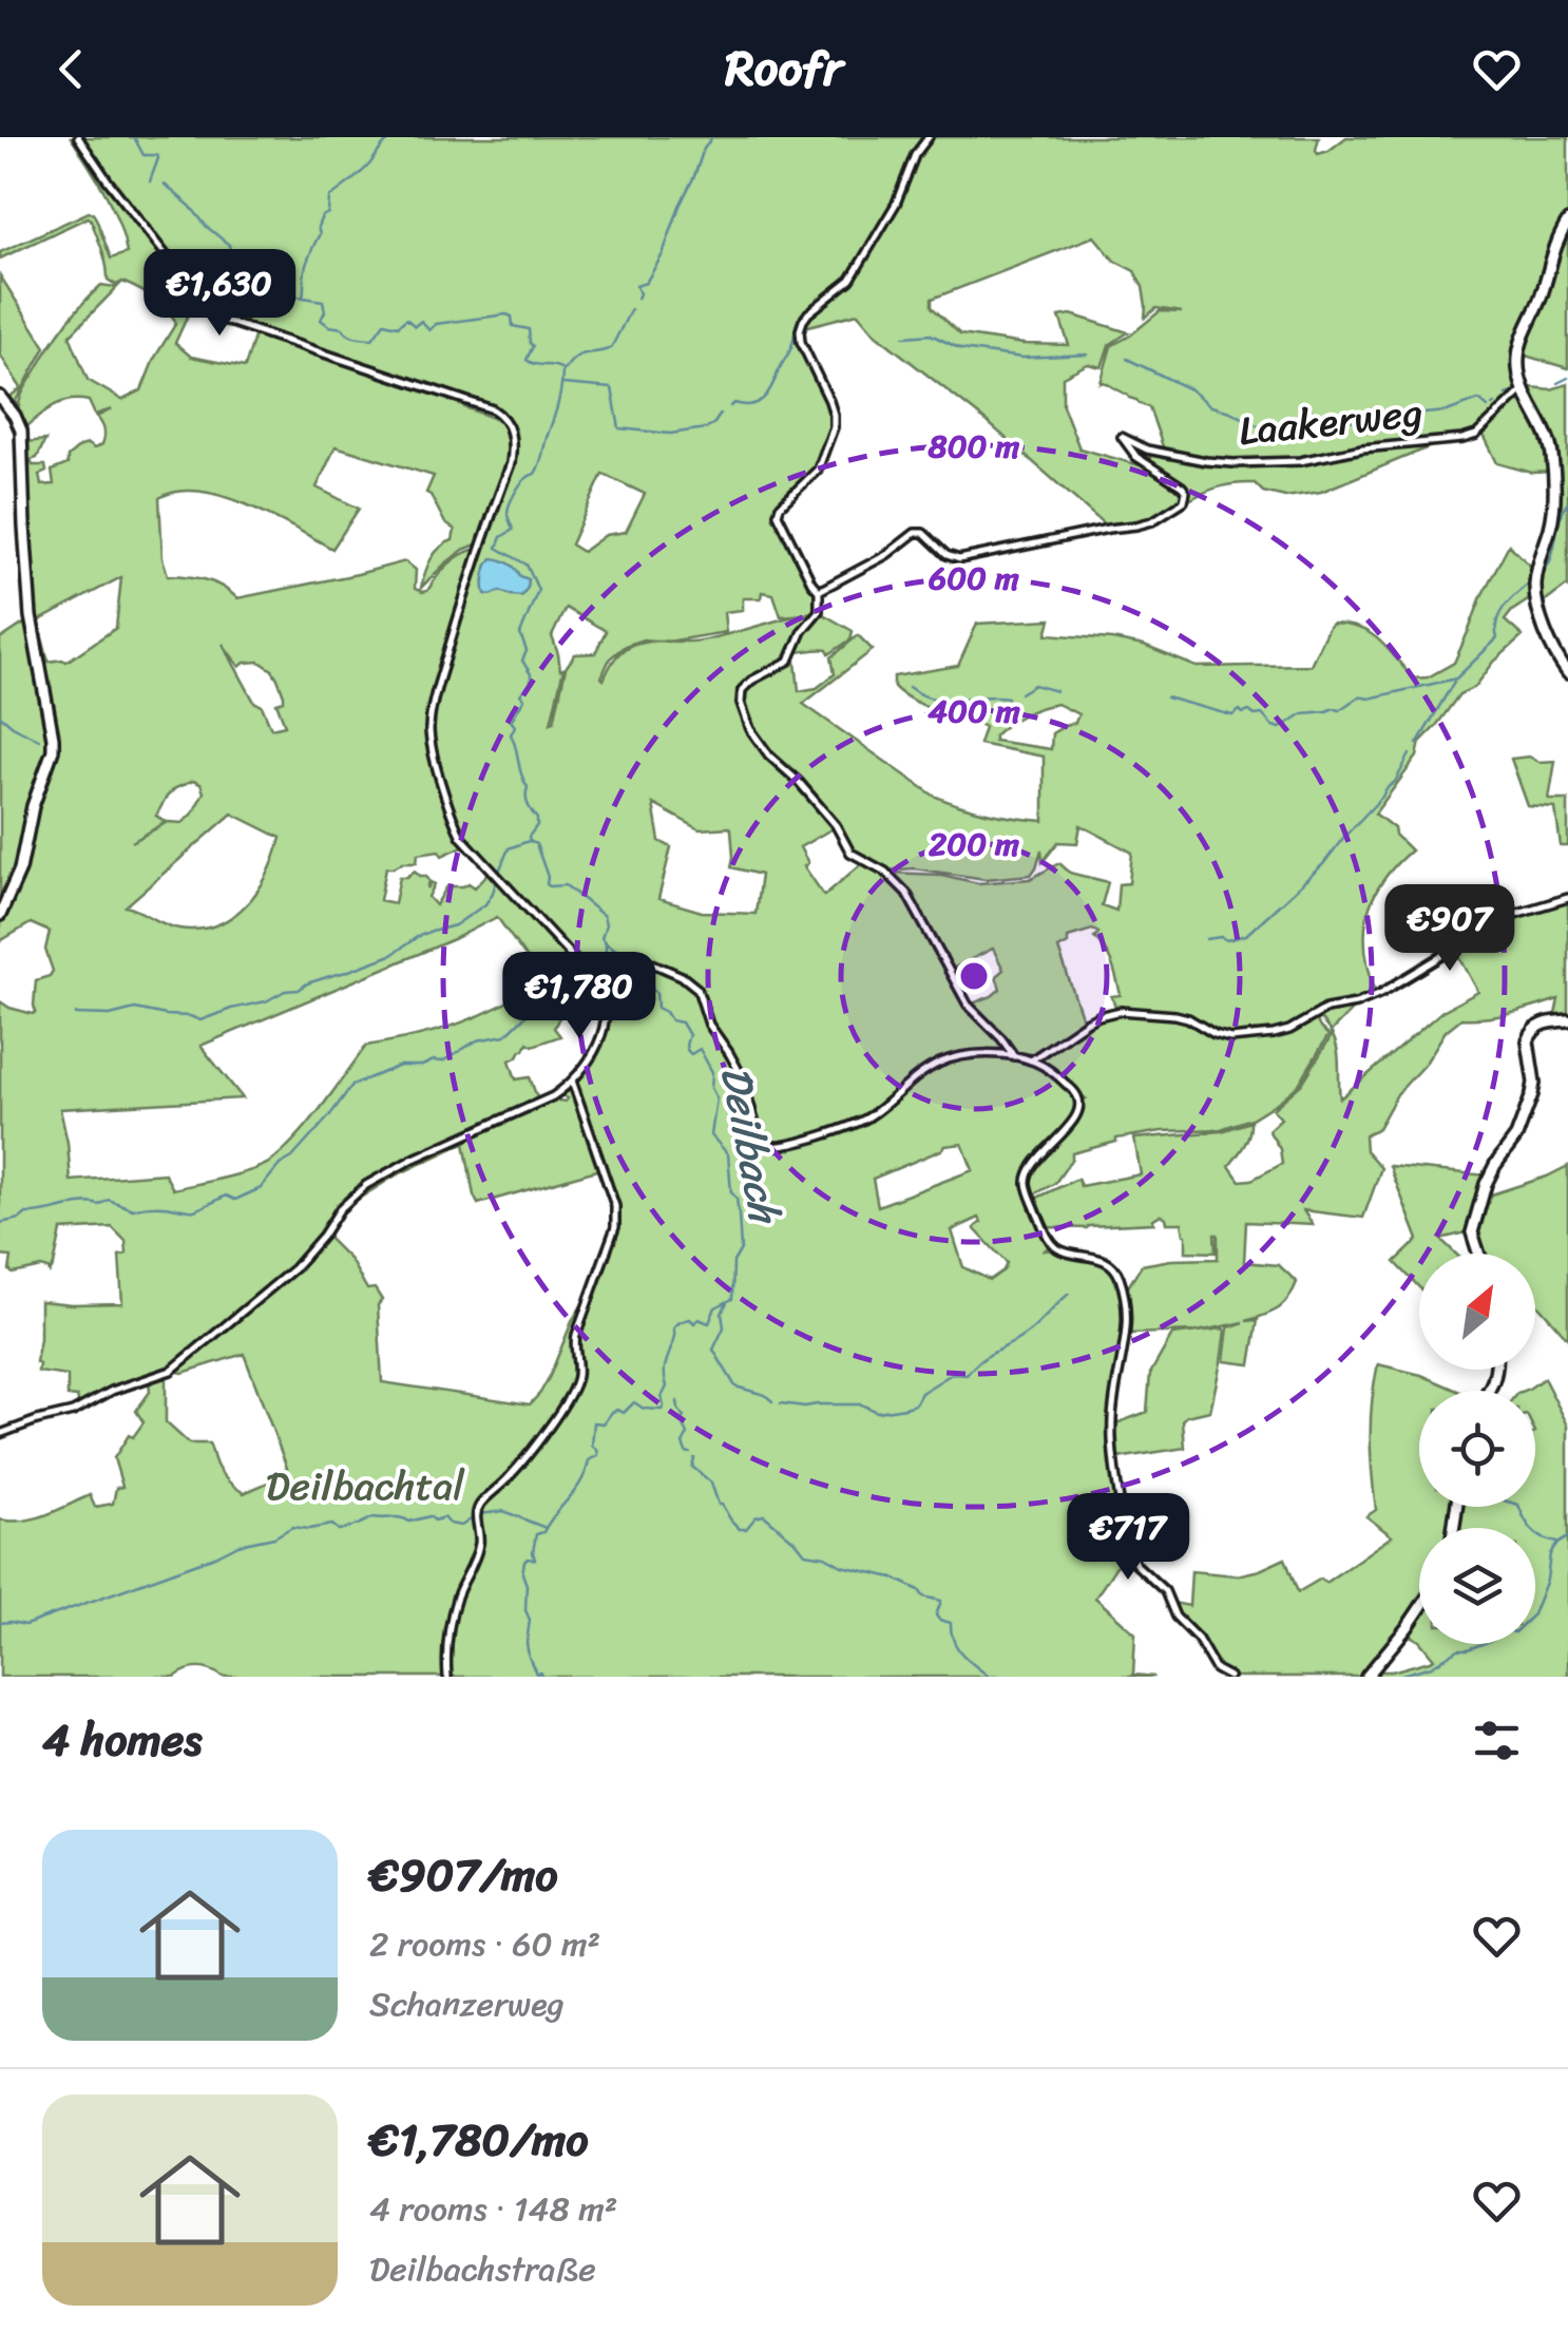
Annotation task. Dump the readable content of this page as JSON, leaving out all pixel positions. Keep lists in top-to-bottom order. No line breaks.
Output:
{"streets":{"street":["Laakerweg"]},"water":["Deilbach"],"parks":["Deilbachtal"],"north":"top right","page":{"header":"Roofr","price":["€1,630","€907","€1,780","€717"],"heading":"4 homes","list":[{"name":"€907/mo","note":"2 rooms · 60 m² · Schanzerweg"},{"name":"€1,780/mo","note":"4 rooms · 148 m² · Deilbachstraße"}]},"rings":["800 m","600 m","400 m","200 m"]}
